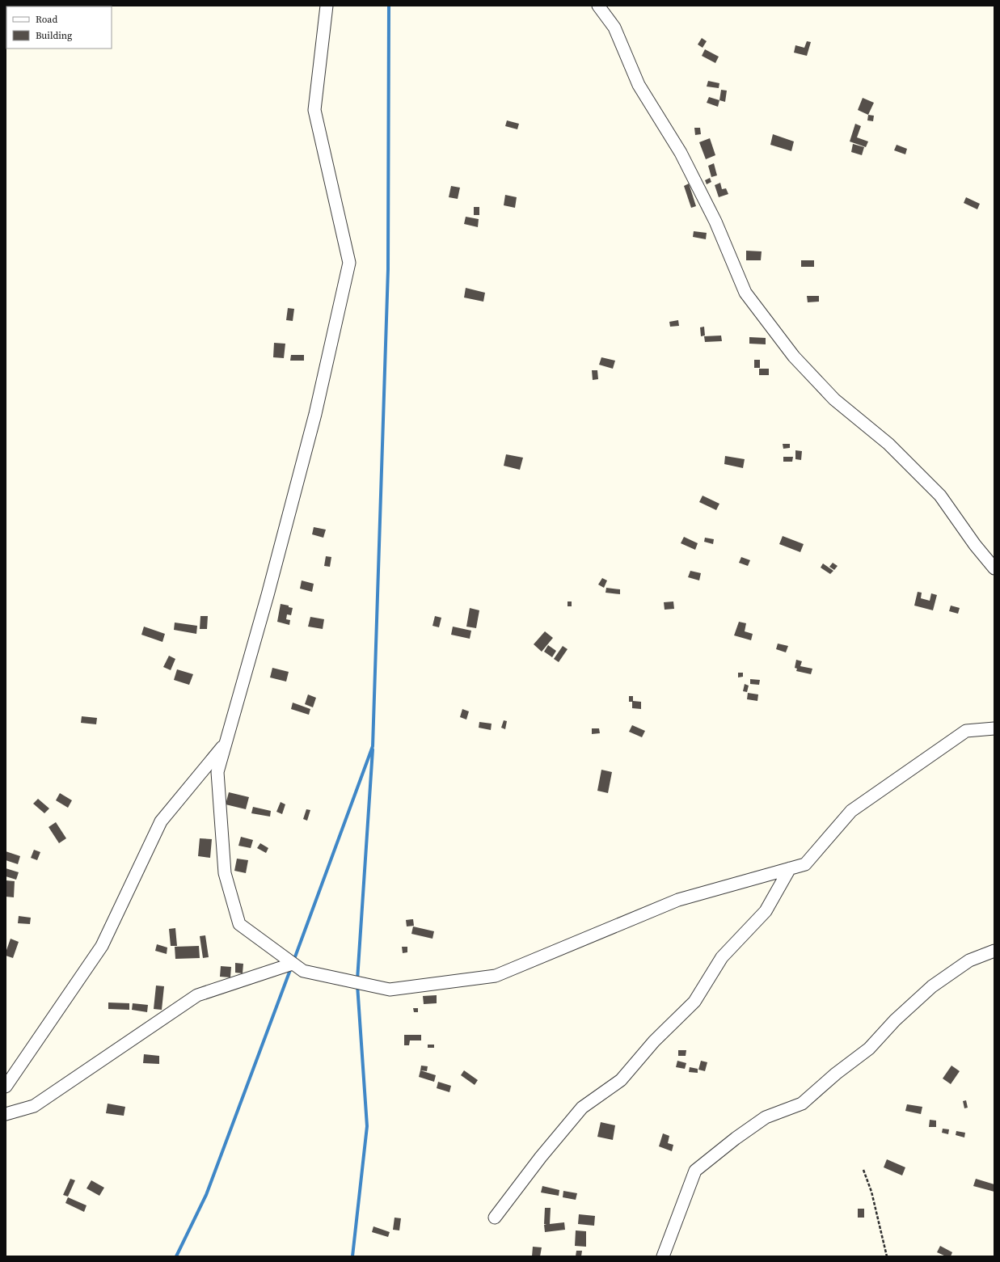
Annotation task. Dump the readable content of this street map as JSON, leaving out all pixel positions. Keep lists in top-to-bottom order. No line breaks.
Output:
{"legend":["Road","Building"]}
